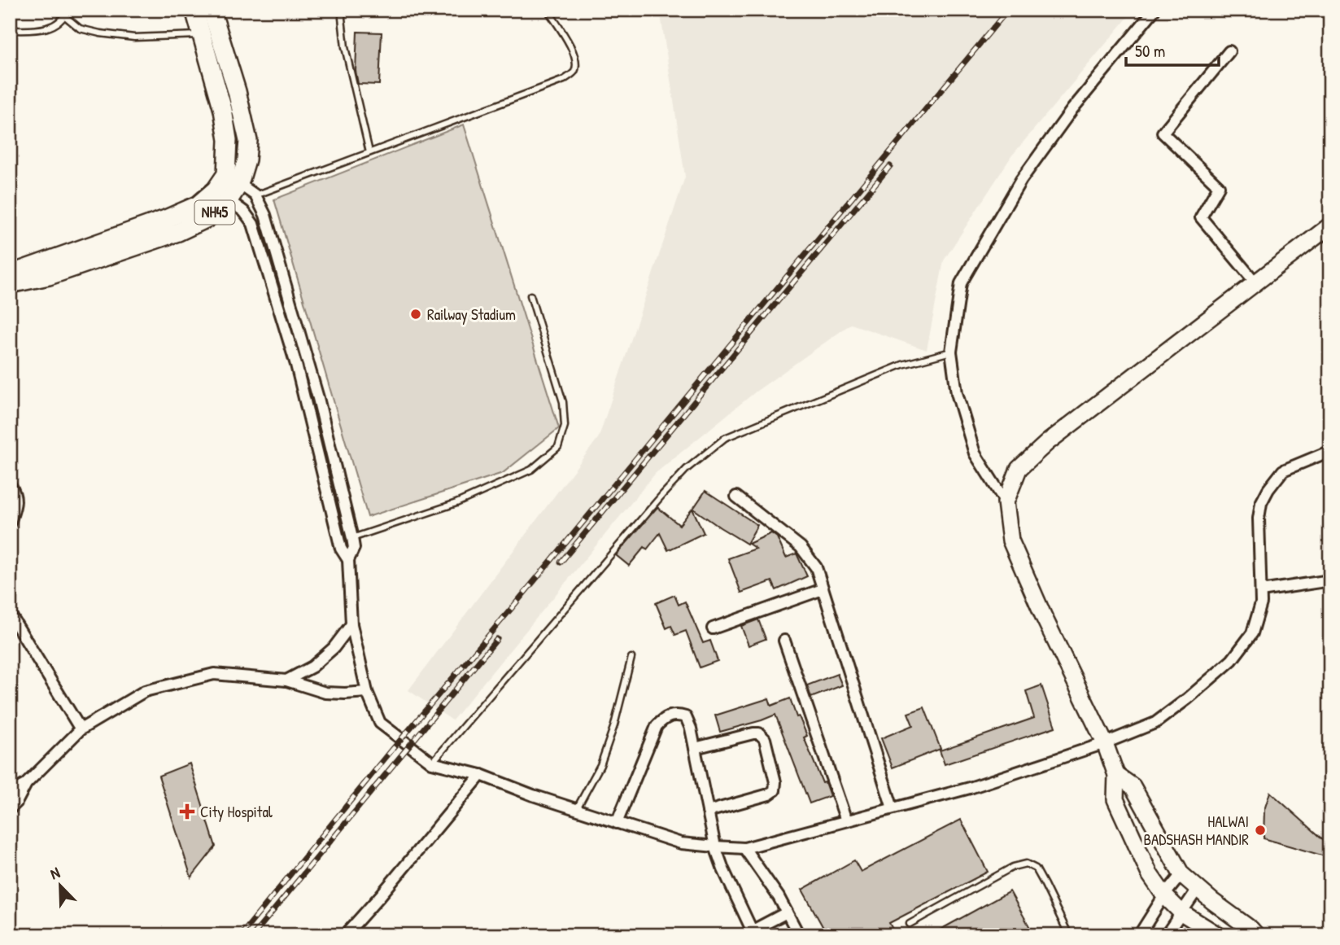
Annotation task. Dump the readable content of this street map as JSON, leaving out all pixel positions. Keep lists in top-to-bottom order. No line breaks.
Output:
{"streets":{"highway":["NH45"]},"places":{"other":["Railway Stadium","HALWAI BADSHASH MANDIR"],"health":["City Hospital"]},"scale_bar":"50 m","north":"top left"}
